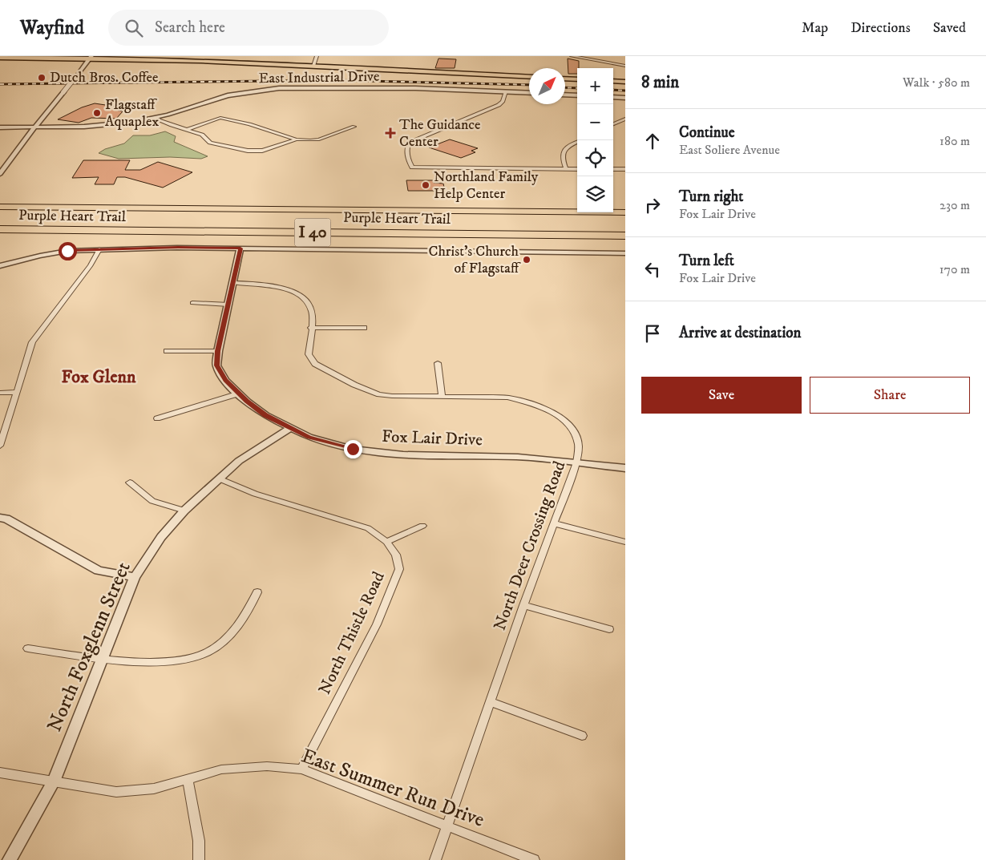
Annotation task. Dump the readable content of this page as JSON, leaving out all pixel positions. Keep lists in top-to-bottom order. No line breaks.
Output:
{"streets":{"highway":["Purple Heart Trail","I 40"],"street":["East Industrial Drive","Fox Lair Drive","North Deer Crossing Road","North Thistle Road","North Foxglenn Street","East Summer Run Drive"]},"crossings":[["Fox Lair Drive","North Deer Crossing Road"],["Fox Lair Drive","North Foxglenn Street"],["North Deer Crossing Road","East Summer Run Drive"],["North Thistle Road","North Foxglenn Street"],["North Thistle Road","East Summer Run Drive"],["North Foxglenn Street","East Summer Run Drive"]],"districts":["Fox Glenn"],"places":{"other":["Dutch Bros. Coffee","Flagstaff Aquaplex","Northland Family Help Center","Christ's Church of Flagstaff"],"health":["The Guidance Center"]},"north":"top right","page":{"header":"Wayfind","search":"Search here","nav":["Map","Directions","Saved"],"heading":["8 min","Walk · 580 m"],"map_buttons":["+","−"],"list":[["Continue","East Soliere Avenue","180 m"],["Turn right","Fox Lair Drive","230 m"],["Turn left","Fox Lair Drive","170 m"],"Arrive at destination"],"buttons":["Save","Share"]}}
